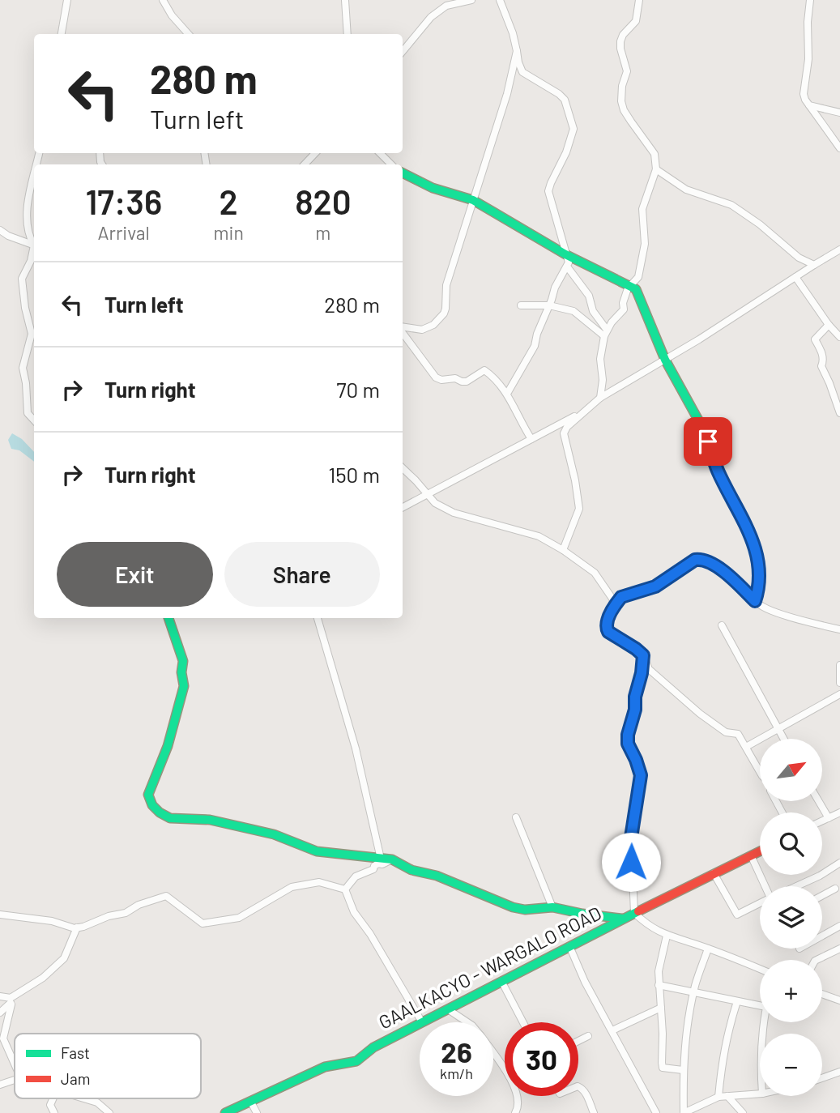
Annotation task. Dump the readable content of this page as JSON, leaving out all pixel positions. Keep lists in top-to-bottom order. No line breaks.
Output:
{"streets":{"street":["GAALKACYO - WARGALO ROAD"]},"legend":["Fast","Jam"],"north":"top right","page":{"turn":["280 m","Turn left"],"eta":["17:36","Arrival","2","min","820","m"],"list":[{"name":"Turn left","value":"280 m"},{"name":"Turn right","value":"70 m"},{"name":"Turn right","value":"150 m"}],"buttons":["Exit","Share"],"map_buttons":["+","−"],"speed":"26 km/h","limit":"30"}}
